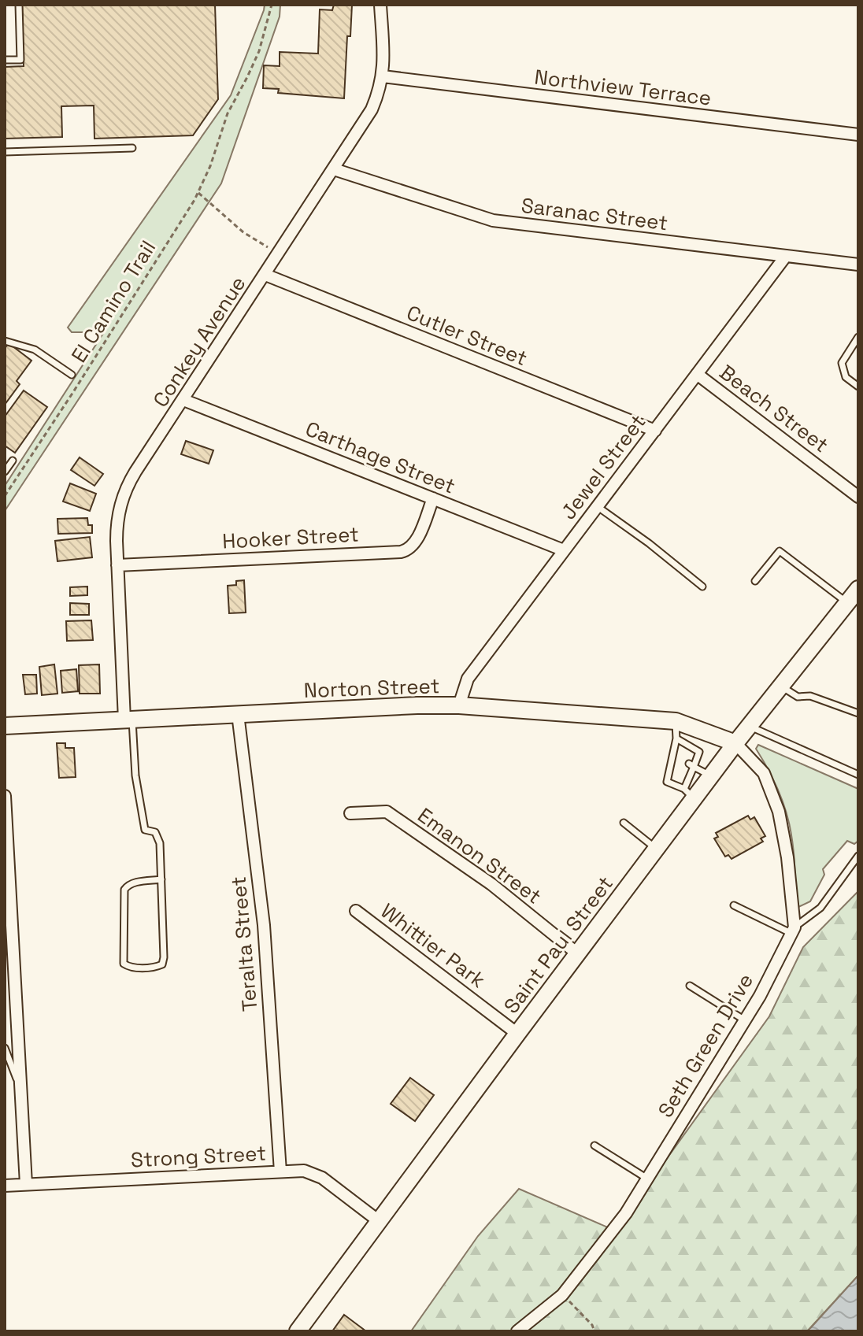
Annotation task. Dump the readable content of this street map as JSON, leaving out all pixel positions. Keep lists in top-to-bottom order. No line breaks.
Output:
{"streets":{"main road":["Norton Street","Saint Paul Street"],"street":["Northview Terrace","Saranac Street","Cutler Street","Conkey Avenue","Beach Street","Carthage Street","Jewel Street","Hooker Street","Emanon Street","Teralta Street","Whittier Park","Seth Green Drive","Strong Street"],"path":["El Camino Trail"]},"crossings":[["Northview Terrace","Conkey Avenue"],["Saranac Street","Conkey Avenue"],["Saranac Street","Jewel Street"],["Cutler Street","Conkey Avenue"],["Cutler Street","Jewel Street"],["Conkey Avenue","Carthage Street"],["Conkey Avenue","Hooker Street"],["Conkey Avenue","Norton Street"],["Beach Street","Jewel Street"],["Carthage Street","Jewel Street"],["Carthage Street","Hooker Street"],["Jewel Street","Norton Street"],["Norton Street","Teralta Street"],["Norton Street","Saint Paul Street"],["Emanon Street","Saint Paul Street"],["Teralta Street","Strong Street"],["Saint Paul Street","Whittier Park"],["Saint Paul Street","Strong Street"]]}
